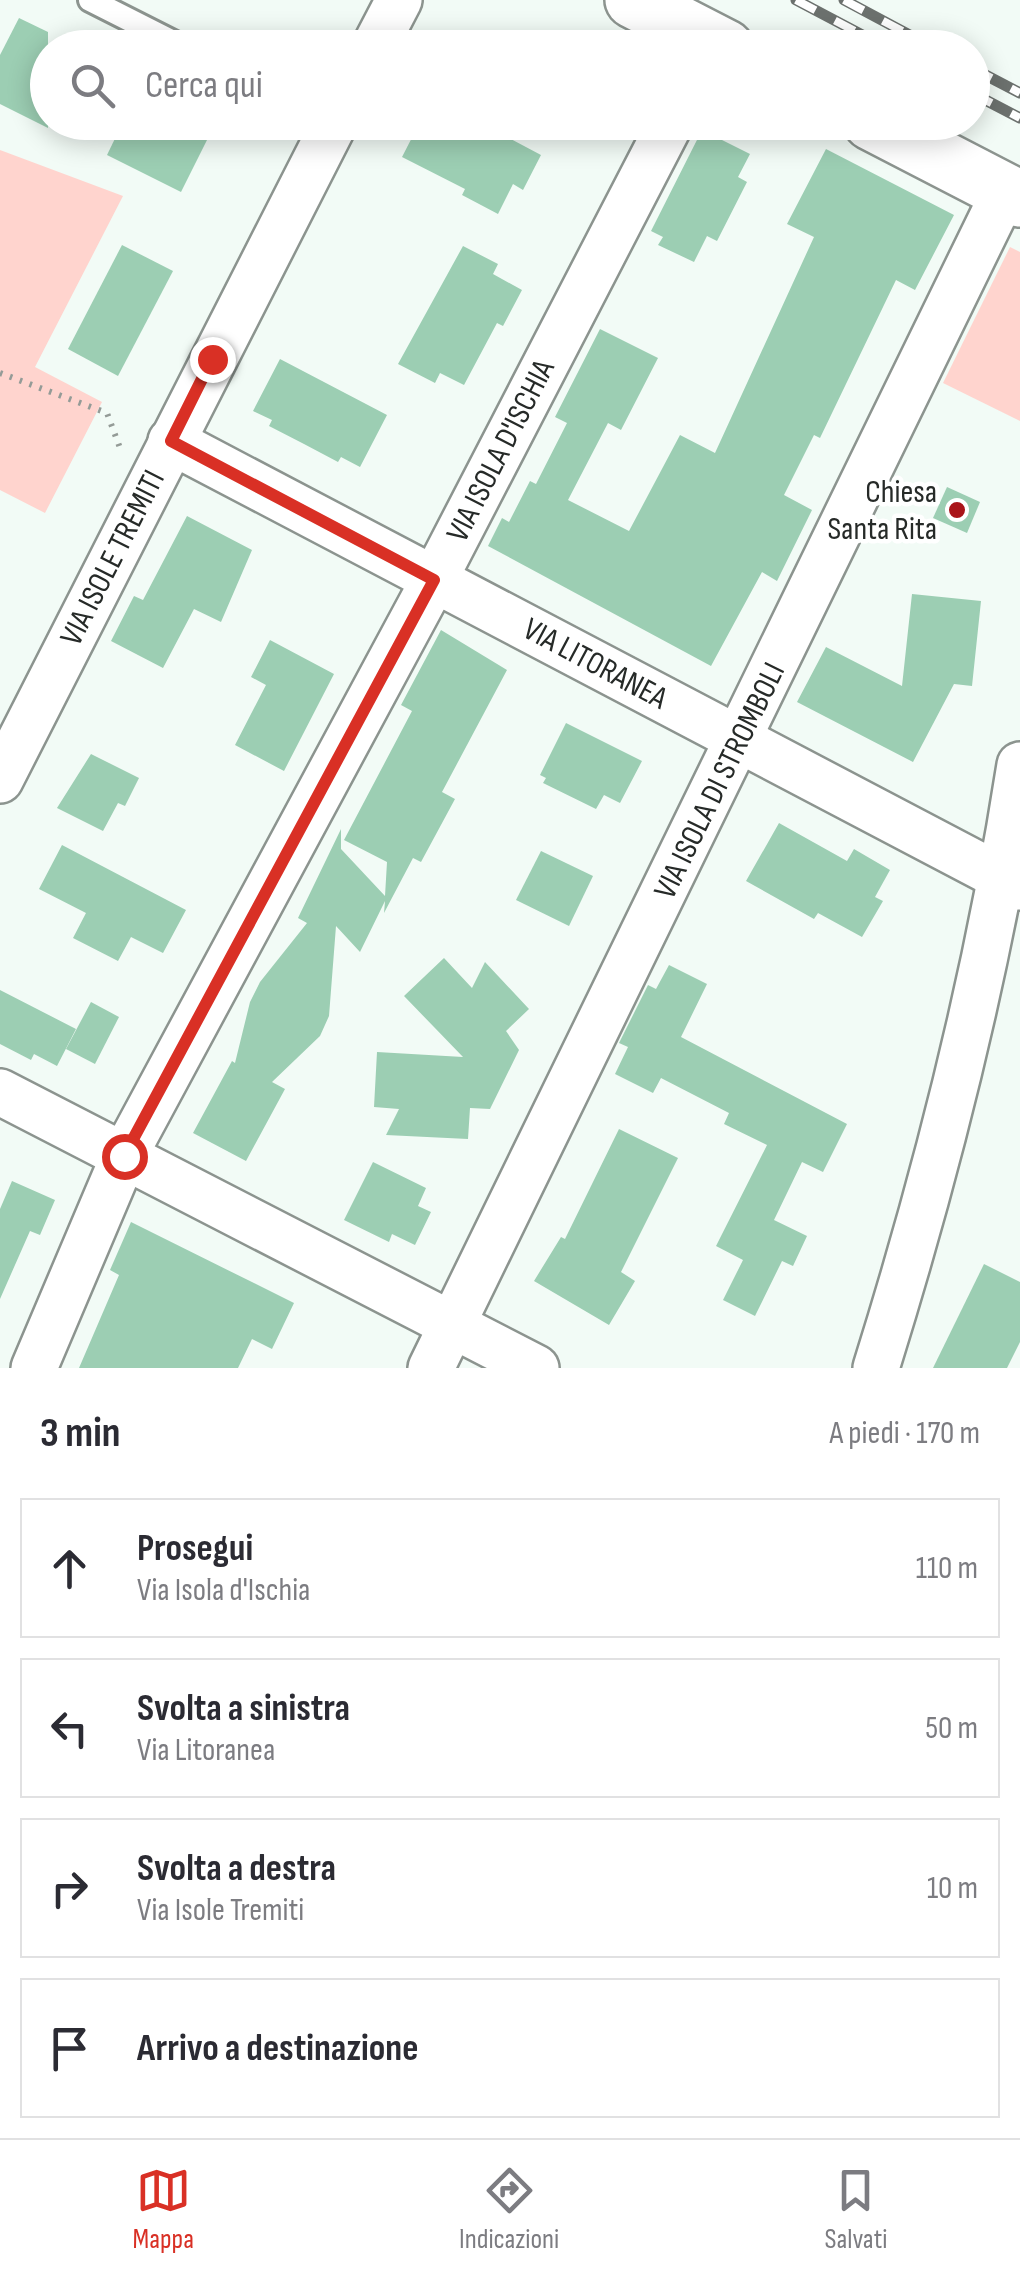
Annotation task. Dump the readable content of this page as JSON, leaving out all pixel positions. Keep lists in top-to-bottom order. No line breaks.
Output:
{"streets":{"street":["VIA ISOLA D'ISCHIA","VIA ISOLE TREMITI","VIA LITORANEA","VIA ISOLA DI STROMBOLI"]},"crossings":[["VIA ISOLA D'ISCHIA","VIA LITORANEA"],["VIA ISOLE TREMITI","VIA LITORANEA"],["VIA LITORANEA","VIA ISOLA DI STROMBOLI"]],"places":["Chiesa Santa Rita"],"page":{"search":"Cerca qui","heading":["3 min","A piedi · 170 m"],"list":[["Prosegui","Via Isola d'Ischia","110 m"],["Svolta a sinistra","Via Litoranea","50 m"],["Svolta a destra","Via Isole Tremiti","10 m"],"Arrivo a destinazione"],"nav":["Mappa","Indicazioni","Salvati"]}}
